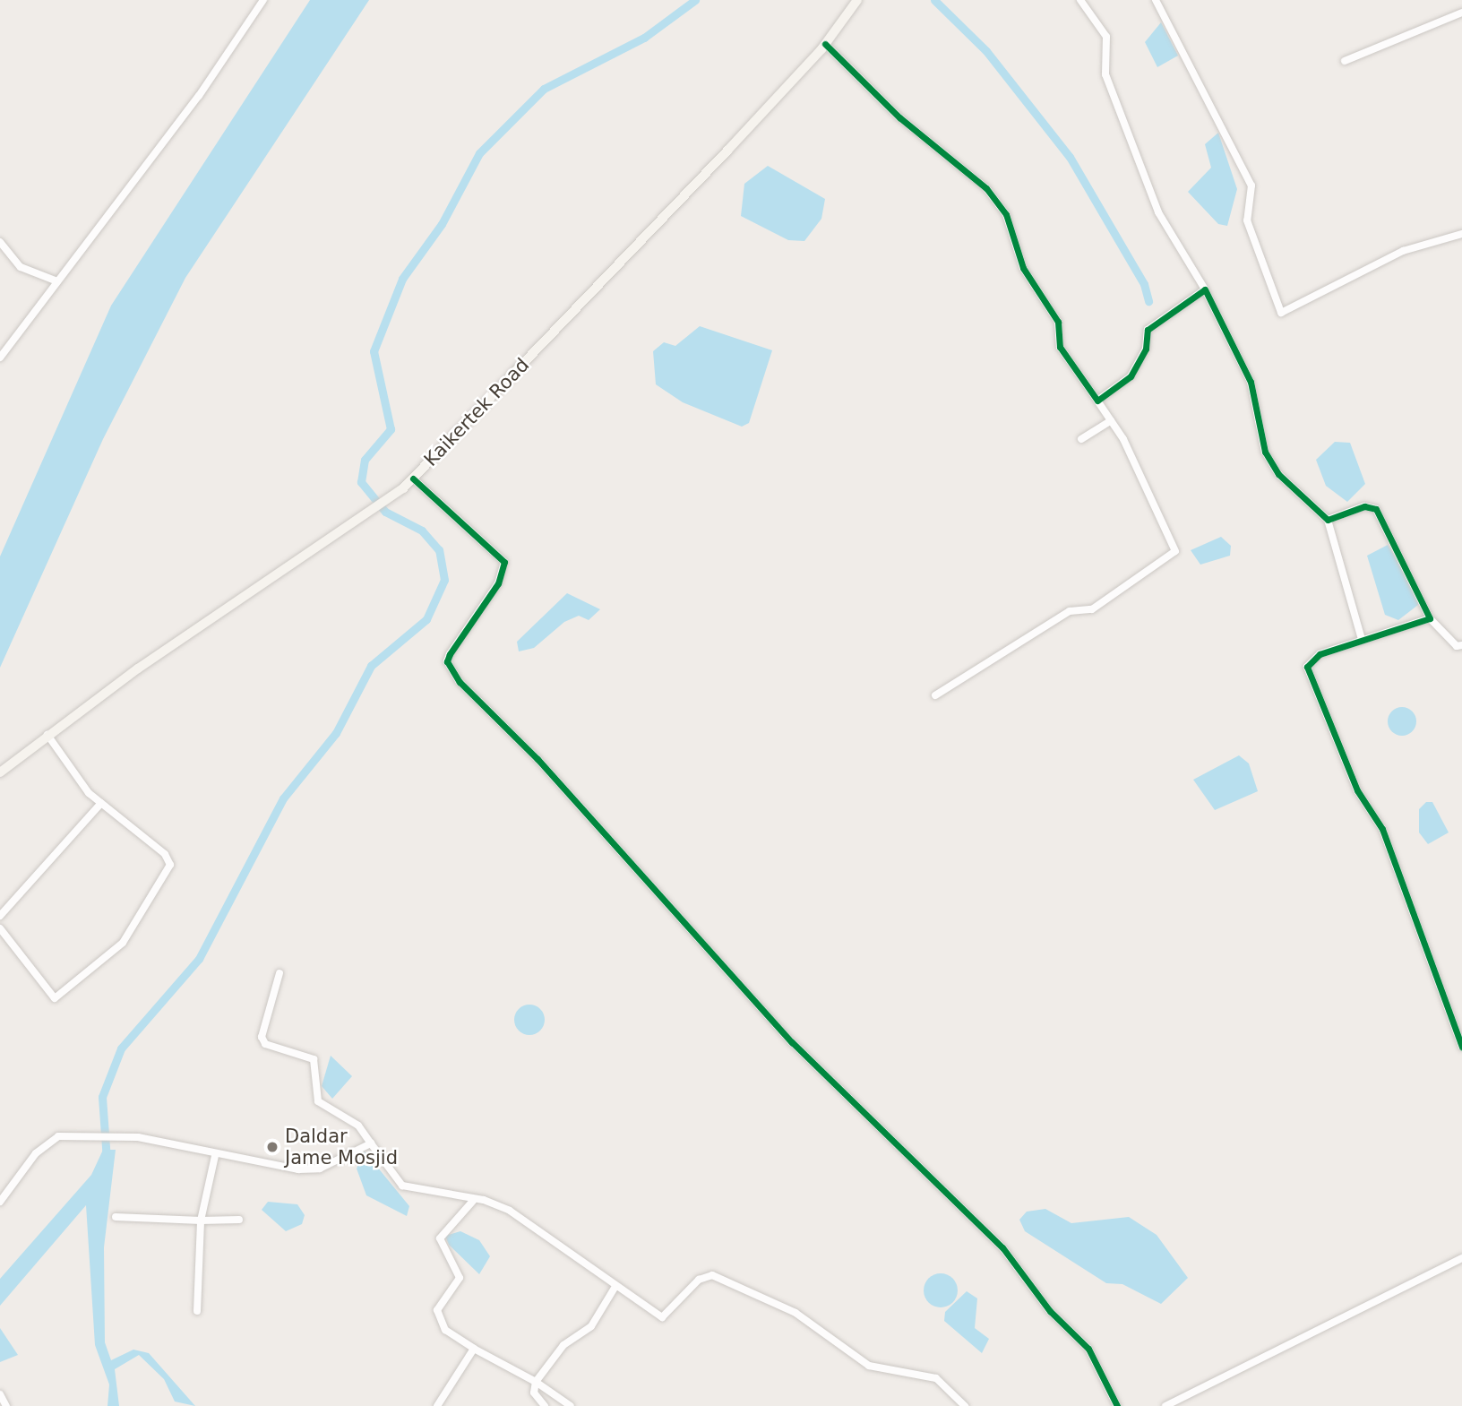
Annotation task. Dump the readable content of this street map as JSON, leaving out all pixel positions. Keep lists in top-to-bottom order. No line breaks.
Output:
{"streets":{"main road":["Kaikertek Road"]},"places":["Daldar Jame Mosjid"]}
